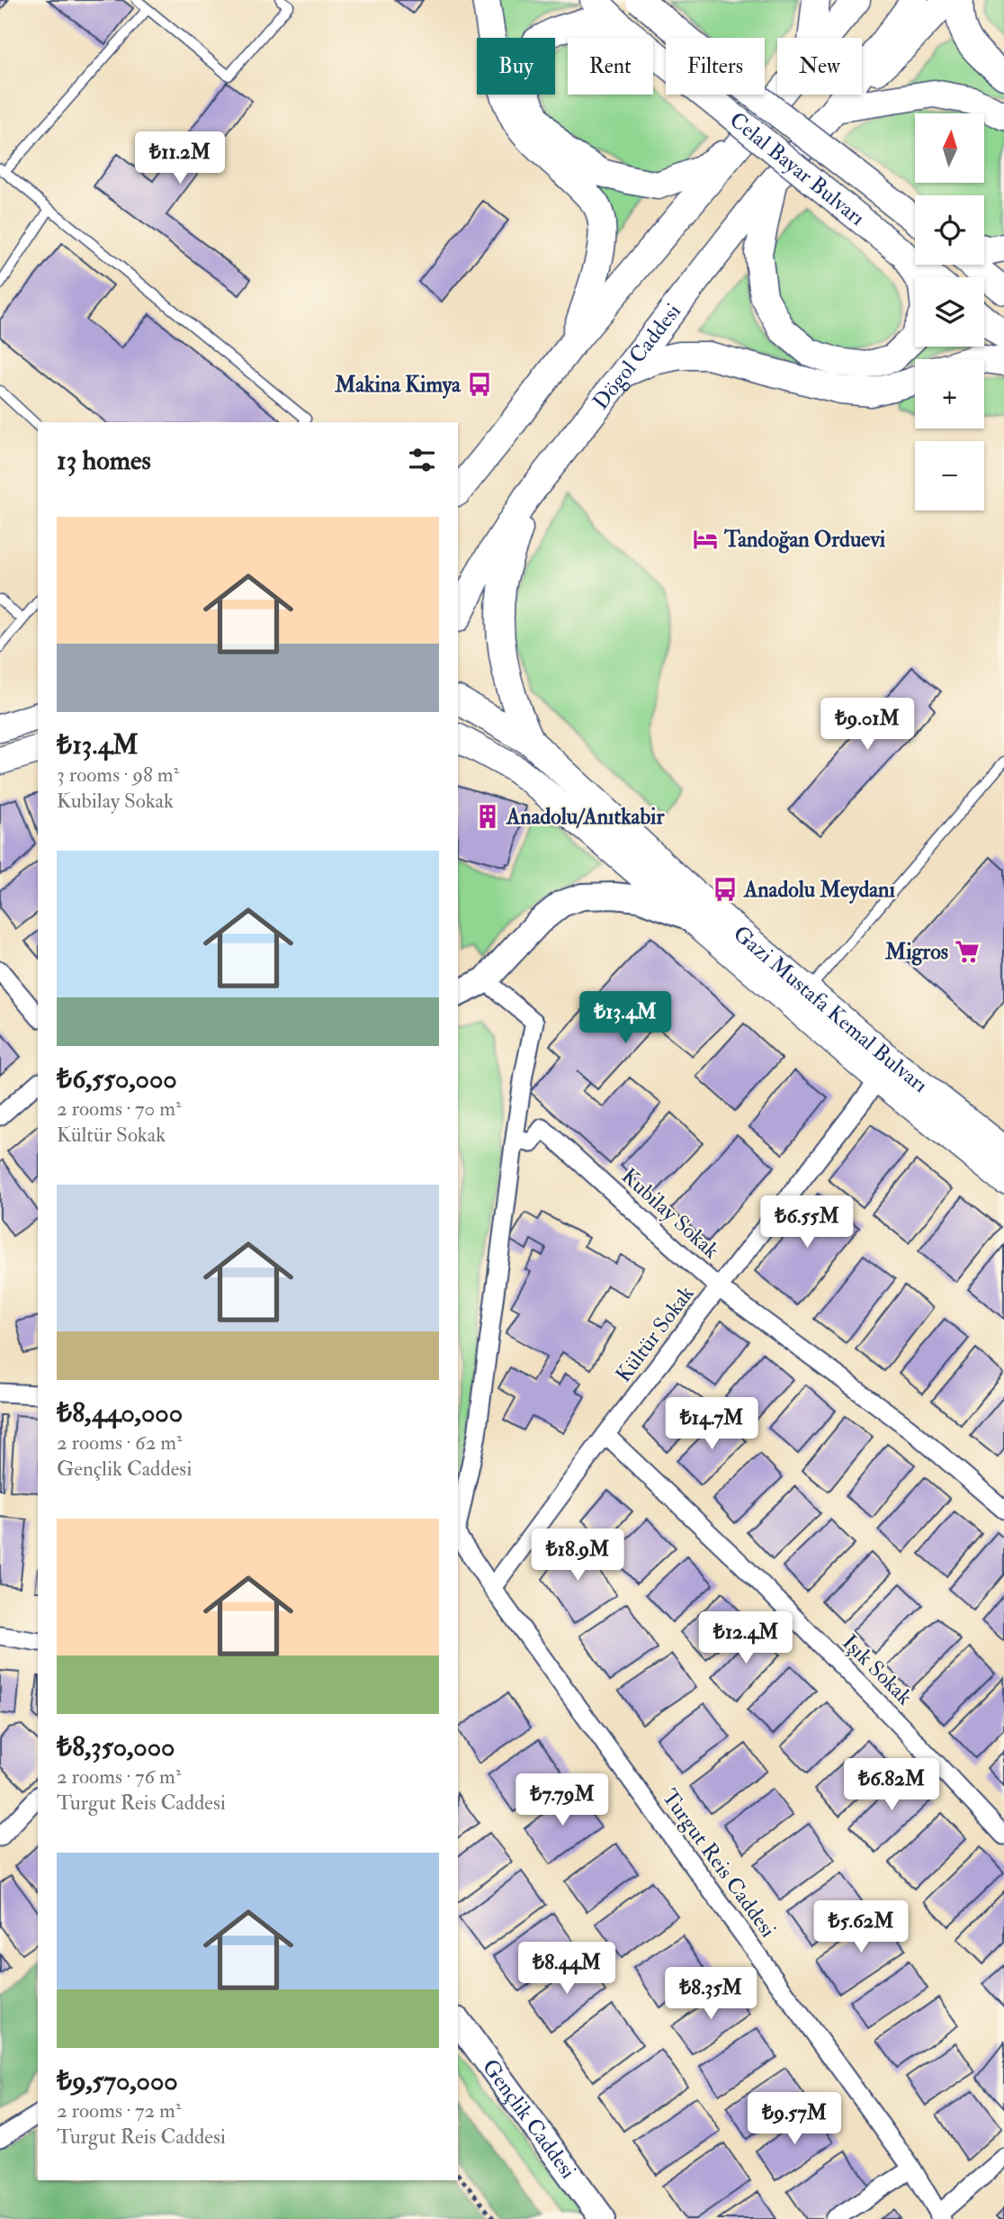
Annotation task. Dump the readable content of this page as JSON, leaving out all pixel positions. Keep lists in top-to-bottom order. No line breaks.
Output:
{"streets":{"main road":["Celal Bayar Bulvarı","Dögol Caddesi","Gazi Mustafa Kemal Bulvarı","Gençlik Caddesi"],"street":["Kubilay Sokak","Kültür Sokak","Işık Sokak","Turgut Reis Caddesi"]},"crossings":[["Gazi Mustafa Kemal Bulvarı","Kültür Sokak"],["Kubilay Sokak","Kültür Sokak"],["Kültür Sokak","Işık Sokak"],["Kültür Sokak","Turgut Reis Caddesi"]],"places":{"bus stop":["Makina Kimya","Anadolu Meydanı"],"hotel":["Tandoğan Orduevi"],"building":["Anadolu/Anıtkabir"],"supermarket":["Migros"]},"north":"top","page":{"chip":["Buy","Rent","Filters","New"],"map_buttons":["+","−"],"price":["₺11.2M","₺9.01M","₺13.4M","₺6.55M","₺14.7M","₺18.9M","₺12.4M","₺6.82M","₺7.79M","₺5.62M","₺8.44M","₺8.35M","₺9.57M"],"heading":"13 homes","list":[{"name":"₺13.4M","note":"3 rooms · 98 m² · Kubilay Sokak"},{"name":"₺6,550,000","note":"2 rooms · 70 m² · Kültür Sokak"},{"name":"₺8,440,000","note":"2 rooms · 62 m² · Gençlik Caddesi"},{"name":"₺8,350,000","note":"2 rooms · 76 m² · Turgut Reis Caddesi"},{"name":"₺9,570,000","note":"2 rooms · 72 m² · Turgut Reis Caddesi"}]}}
